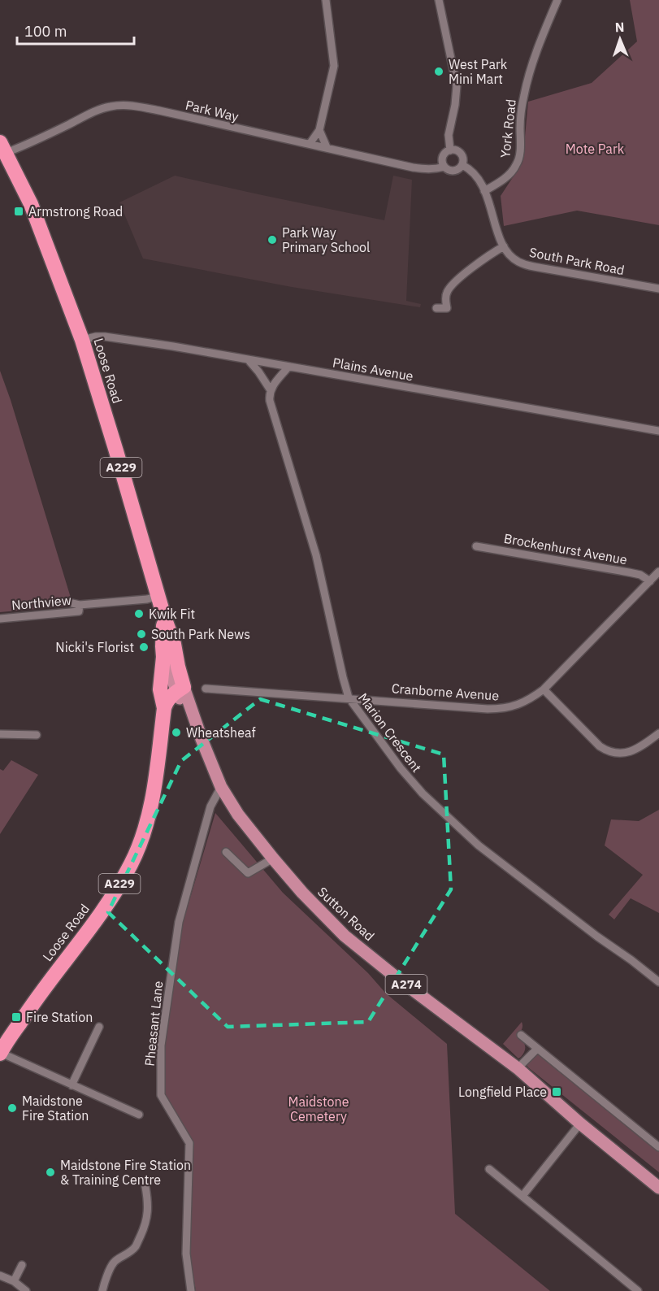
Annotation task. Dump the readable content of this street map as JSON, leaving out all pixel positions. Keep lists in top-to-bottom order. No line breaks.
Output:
{"streets":{"highway":["Loose Road","A229"],"main road":["Sutton Road","A274"],"street":["Park Way","York Road","South Park Road","Plains Avenue","Brockenhurst Avenue","Northview","Cranborne Avenue","Marion Crescent","Pheasant Lane"]},"crossings":[["Park Way","South Park Road"],["Park Way","Loose Road"],["York Road","South Park Road"],["Plains Avenue","Loose Road"],["Plains Avenue","Marion Crescent"],["Loose Road","Northview"],["Loose Road","Sutton Road"],["Brockenhurst Avenue","Cranborne Avenue"],["Cranborne Avenue","Marion Crescent"],["Sutton Road","Pheasant Lane"]],"parks":["Mote Park","Maidstone Cemetery"],"places":{"other":["West Park Mini Mart","Park Way Primary School","Kwik Fit","South Park News","Nicki's Florist","Wheatsheaf","Maidstone Fire Station","Maidstone Fire Station & Training Centre"],"transit":["Armstrong Road","Fire Station","Longfield Place"]},"scale_bar":"100 m","north":"top"}
